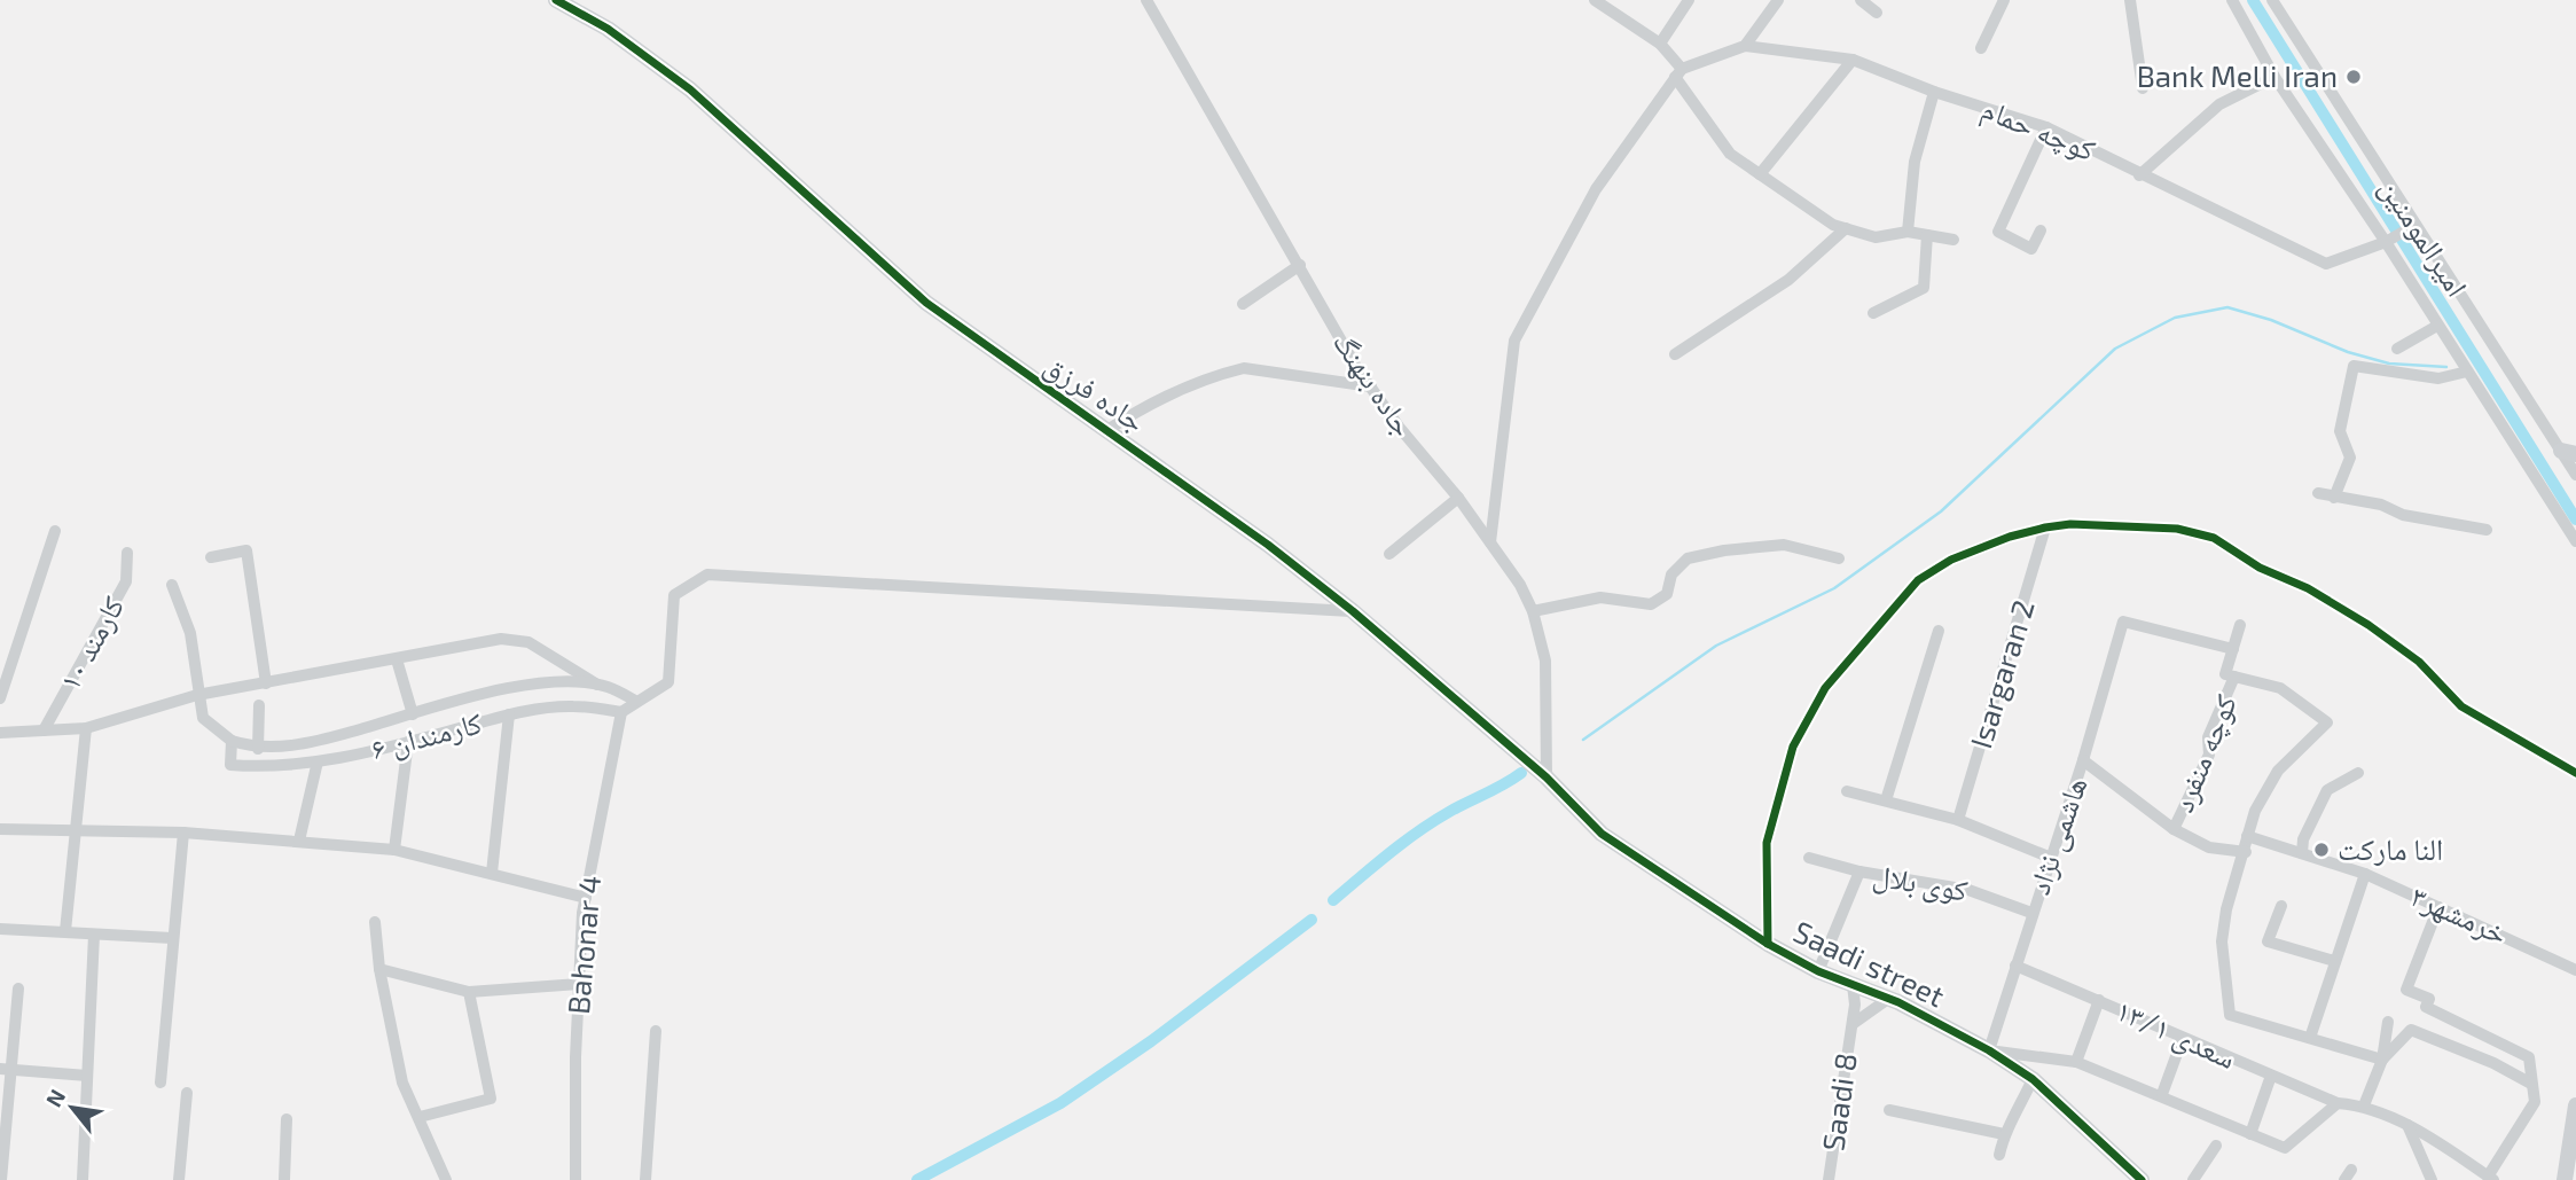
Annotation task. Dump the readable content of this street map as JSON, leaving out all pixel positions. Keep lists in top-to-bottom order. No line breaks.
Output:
{"streets":{"street":["کوچه حمام","امیرالمومنین","جاده بنهنگ","جاده فرزق","کارمند ۱۰","Isargaran 2","کارمندان ۶","کوچه منفرد","هاشمی نژاد","کوی بلال","خرمشهر۳","Bahonar 4","Saadi street","سعدی ۱۳/۱","Saadi 8"]},"crossings":[["جاده بنهنگ","جاده فرزق"],["جاده فرزق","Saadi street"],["کارمندان ۶","Bahonar 4"],["کوچه منفرد","هاشمی نژاد"],["هاشمی نژاد","کوی بلال"],["هاشمی نژاد","Saadi street"],["هاشمی نژاد","سعدی ۱۳/۱"],["Saadi street","Saadi 8"]],"places":["Bank Melli Iran","النا مارکت"],"north":"top left"}
